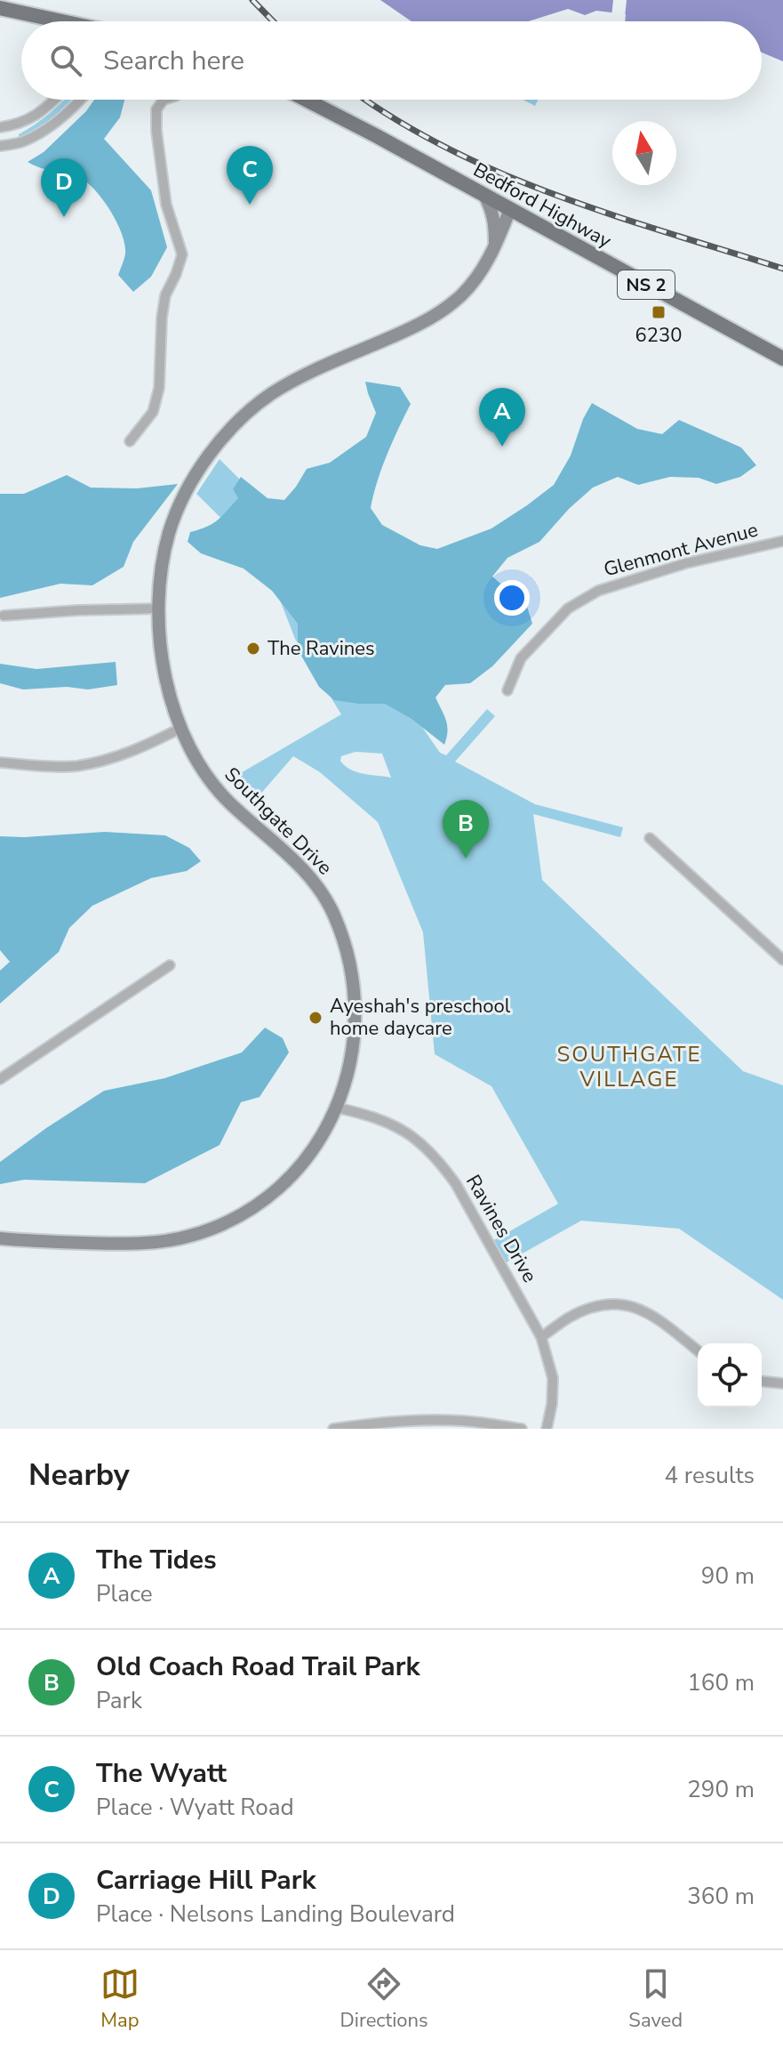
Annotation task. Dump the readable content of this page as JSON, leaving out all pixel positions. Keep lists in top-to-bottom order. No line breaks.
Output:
{"streets":{"main road":["Bedford Highway","NS 2"],"street":["Glenmont Avenue","Southgate Drive","Ravines Drive"]},"crossings":[["Bedford Highway","Southgate Drive"],["Southgate Drive","Ravines Drive"]],"districts":["SOUTHGATE VILLAGE"],"places":{"transit":["6230"],"other":["The Ravines","Ayeshah's preschool home daycare"]},"north":"top","page":{"search":"Search here","pins":["C","D","A","B"],"heading":["Nearby","4 results"],"list":[{"mark":"A","name":"The Tides","note":"Place","value":"90 m"},{"mark":"B","name":"Old Coach Road Trail Park","note":"Park","value":"160 m"},{"mark":"C","name":"The Wyatt","note":"Place · Wyatt Road","value":"290 m"},{"mark":"D","name":"Carriage Hill Park","note":"Place · Nelsons Landing Boulevard","value":"360 m"}],"nav":["Map","Directions","Saved"]}}
